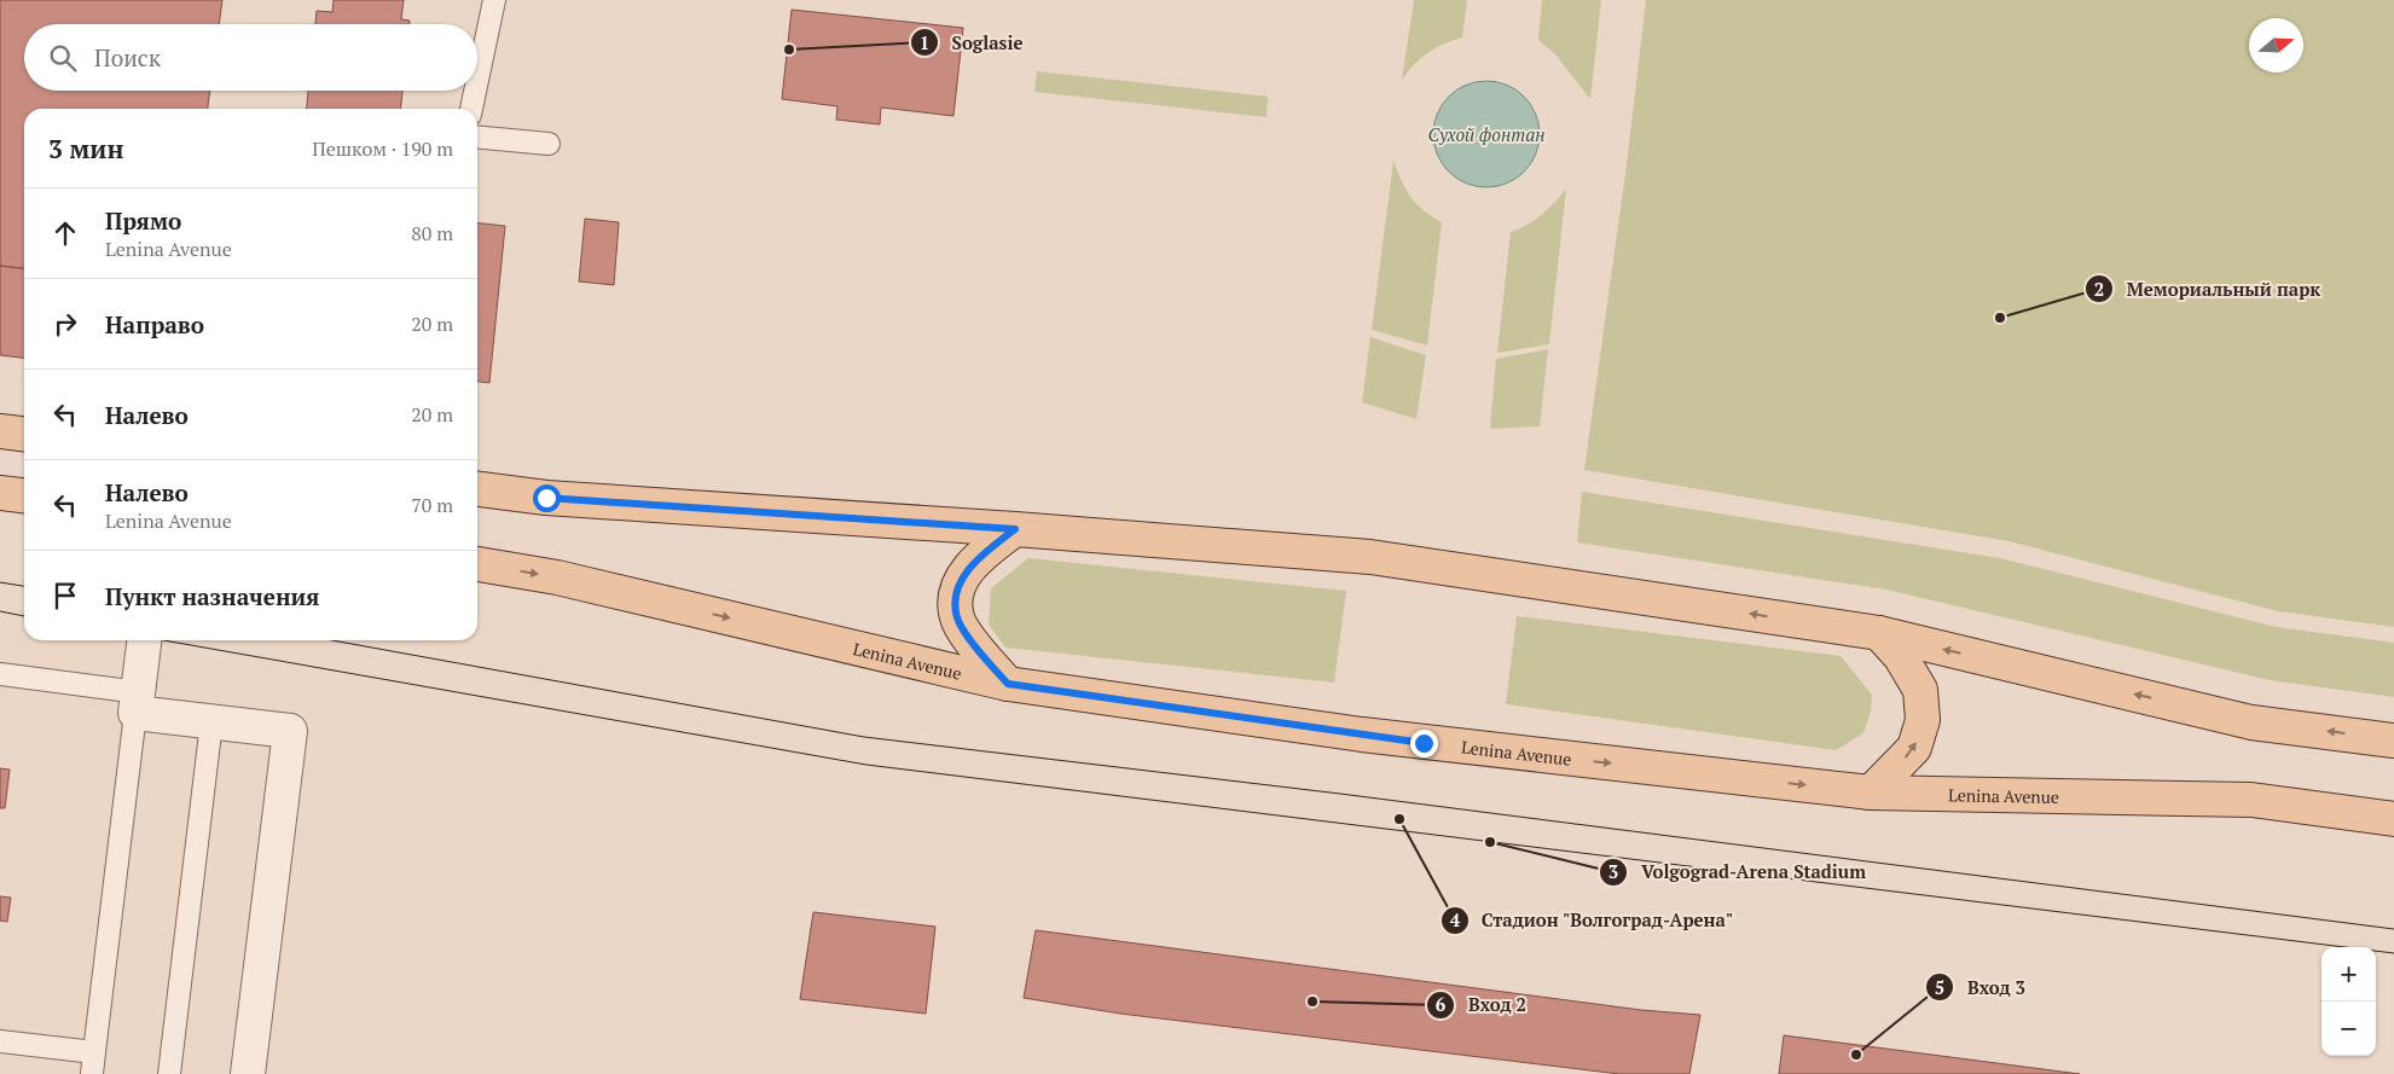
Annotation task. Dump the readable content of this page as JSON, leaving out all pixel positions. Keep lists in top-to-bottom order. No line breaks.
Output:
{"streets":{"main road":["Lenina Avenue"]},"water":["Сухой фонтан"],"places":["Soglasie","Мемориальный парк","Стадион \"Волгоград-Арена\"","Volgograd-Arena Stadium","Вход 2","Вход 3"],"north":"right","page":{"search":"Поиск","heading":["3 мин","Пешком · 190 m"],"list":[["Прямо","Lenina Avenue","80 m"],["Направо","20 m"],["Налево","20 m"],["Налево","Lenina Avenue","70 m"],"Пункт назначения"],"map_buttons":["+","−"]}}
